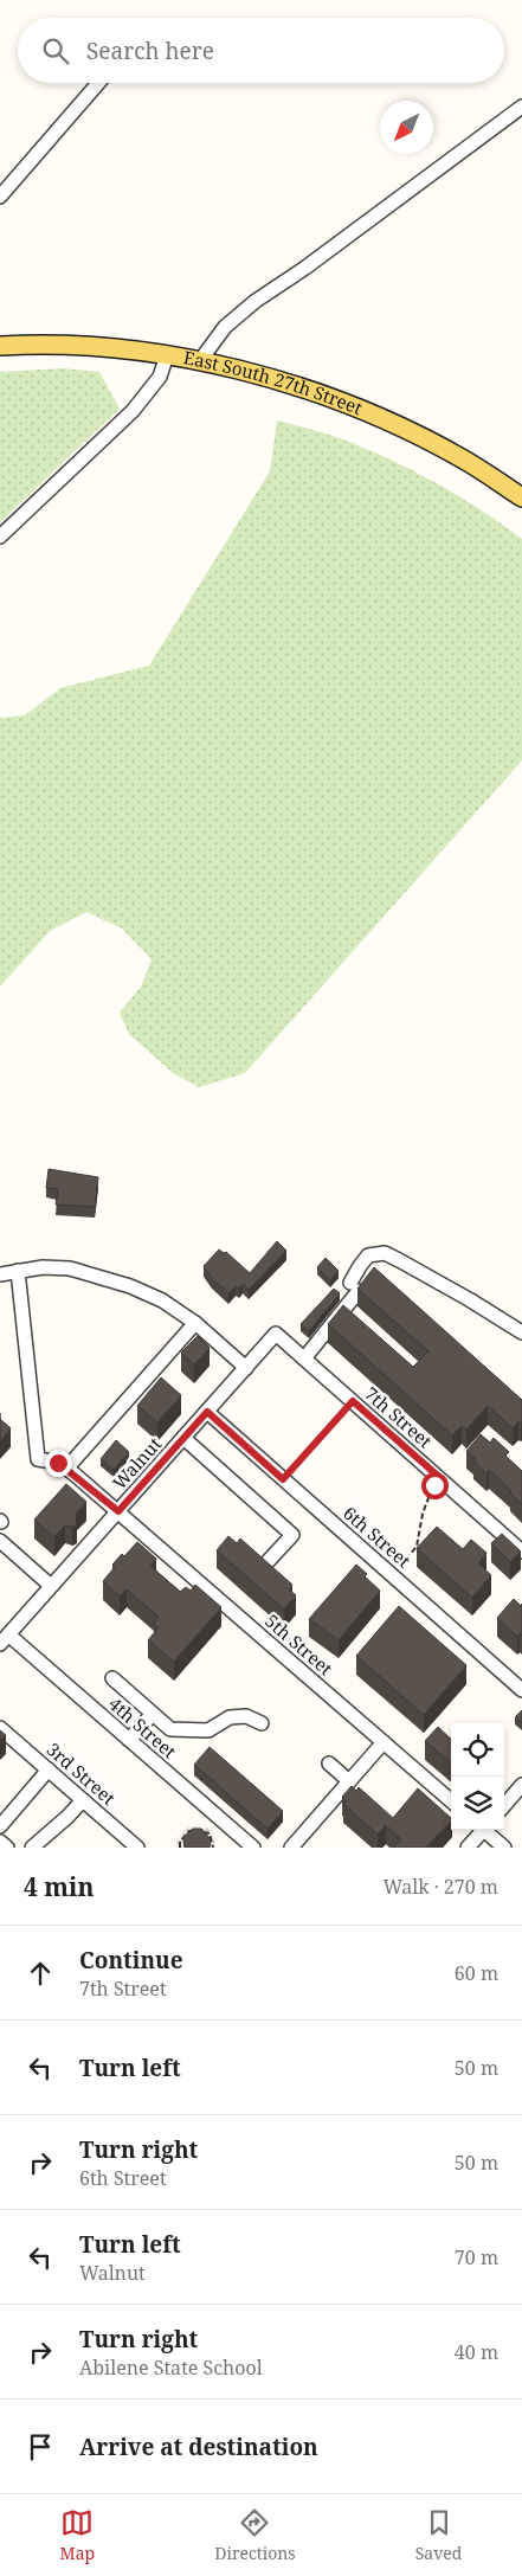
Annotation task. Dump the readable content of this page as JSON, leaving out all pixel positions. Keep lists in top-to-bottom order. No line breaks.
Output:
{"streets":{"main road":["East South 27th Street"],"street":["7th Street","Walnut","6th Street","5th Street","4th Street","3rd Street"]},"crossings":[["7th Street","Walnut"],["Walnut","6th Street"],["Walnut","5th Street"],["Walnut","4th Street"]],"north":"bottom left","page":{"search":"Search here","heading":["4 min","Walk · 270 m"],"list":[["Continue","7th Street","60 m"],["Turn left","50 m"],["Turn right","6th Street","50 m"],["Turn left","Walnut","70 m"],["Turn right","Abilene State School","40 m"],"Arrive at destination"],"nav":["Map","Directions","Saved"]}}
